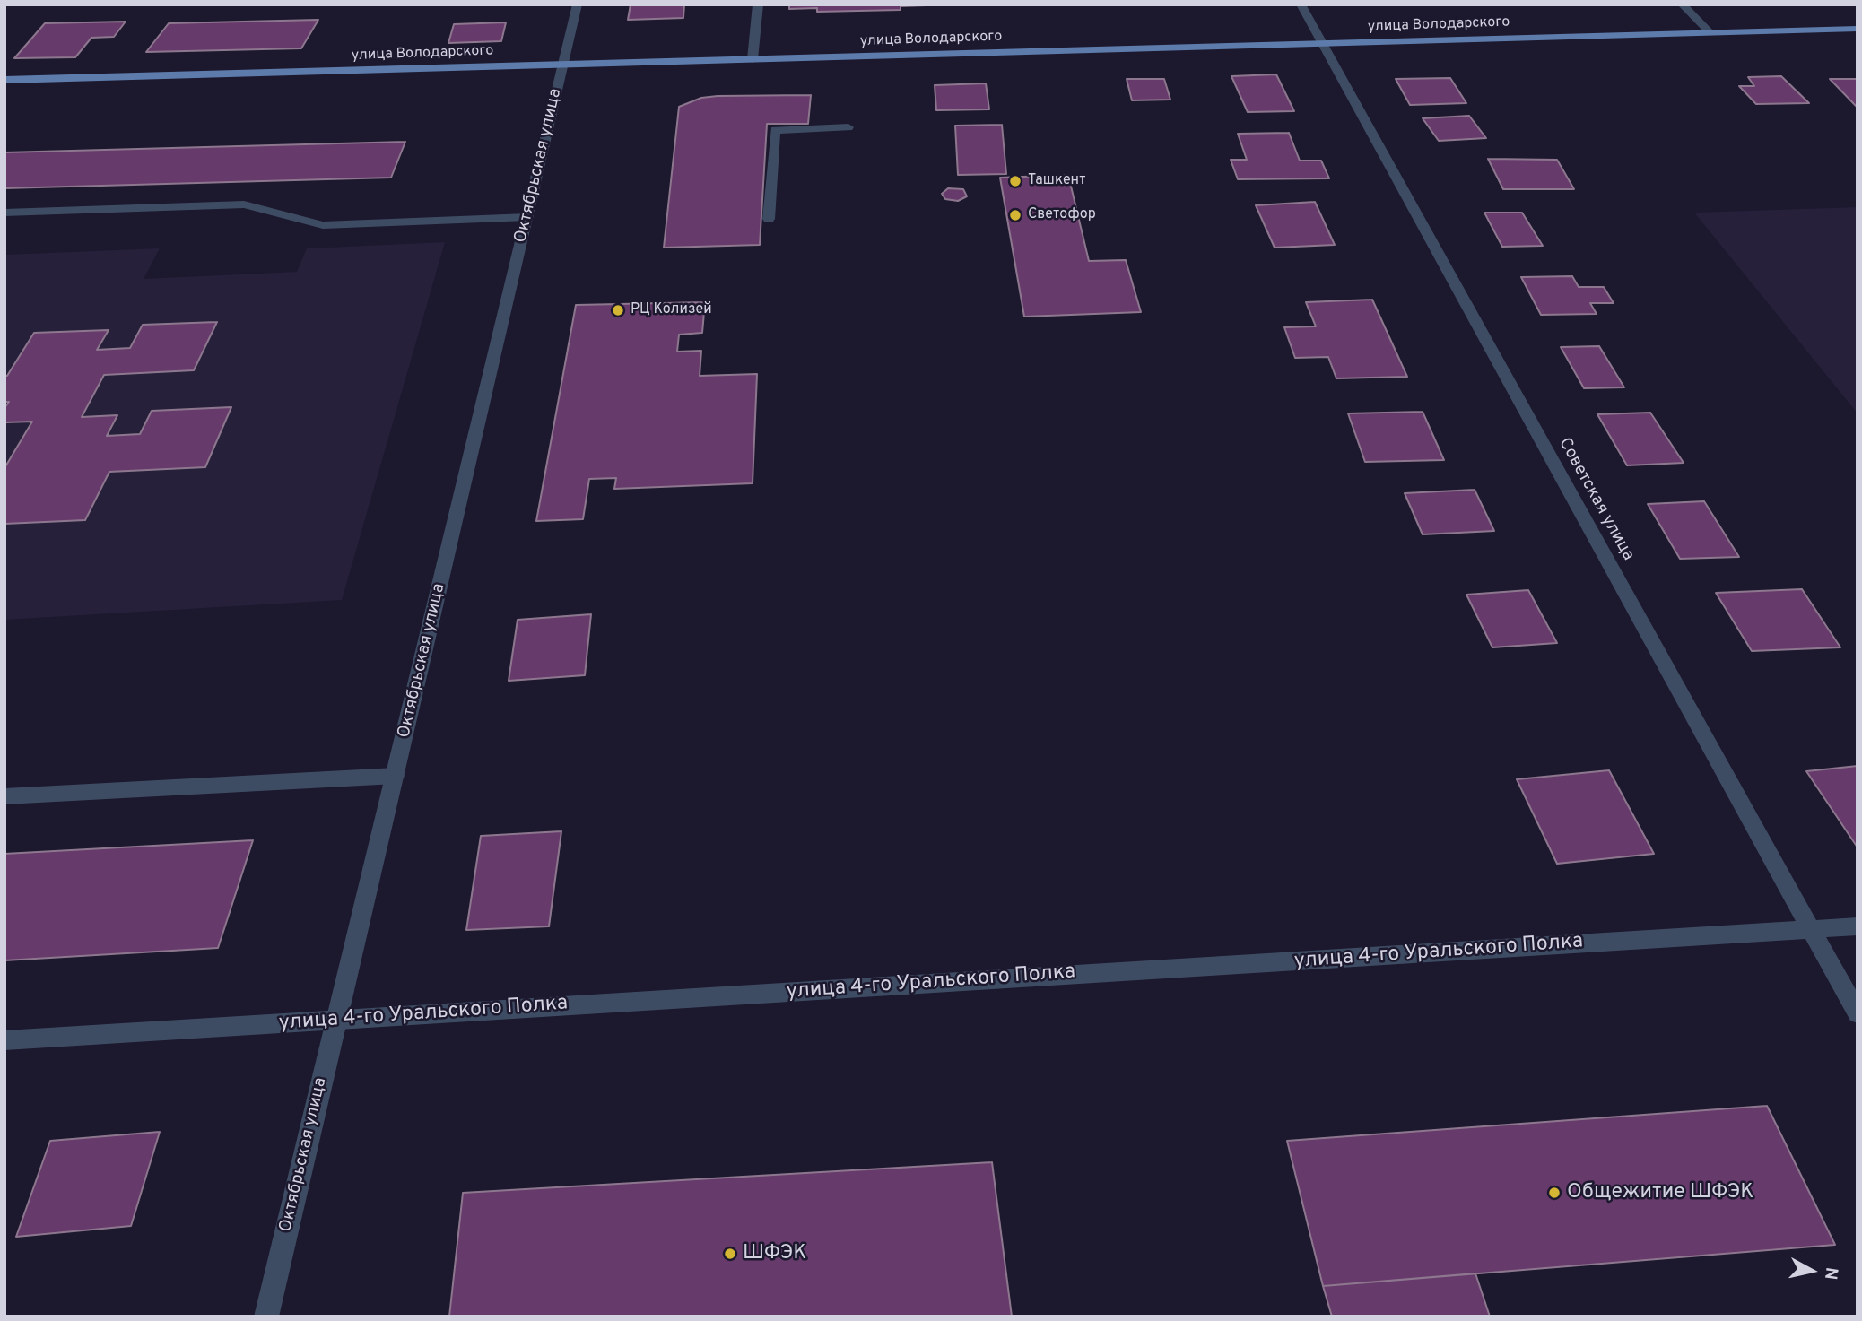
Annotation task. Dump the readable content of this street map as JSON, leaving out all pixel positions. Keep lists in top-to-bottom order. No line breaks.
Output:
{"streets":{"main road":["улица Володарского"],"street":["Октябрьская улица","Советская улица","улица 4-го Уральского Полка"]},"crossings":[["улица Володарского","Октябрьская улица"],["улица Володарского","Советская улица"],["Октябрьская улица","улица 4-го Уральского Полка"],["Советская улица","улица 4-го Уральского Полка"]],"places":["Ташкент","Светофор","РЦ Колизей","Общежитие ШФЭК","ШФЭК"],"north":"right"}
